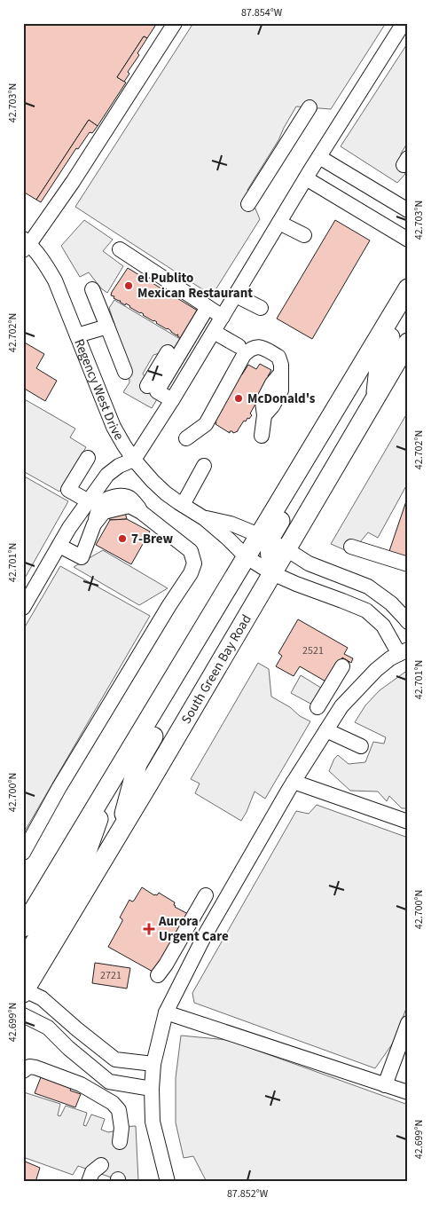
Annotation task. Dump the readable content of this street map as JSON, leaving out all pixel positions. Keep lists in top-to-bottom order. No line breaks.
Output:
{"streets":{"main road":["South Green Bay Road"],"street":["Regency West Drive"]},"crossings":[["Regency West Drive","South Green Bay Road"]],"places":{"other":["el Publito Mexican Restaurant","McDonald's","7-Brew"],"health":["Aurora Urgent Care"]},"house_numbers":["2521","2721"],"coordinates":["87.854°W","42.703°N","42.702°N","42.701°N","42.700°N","42.699°N","87.852°W"]}
